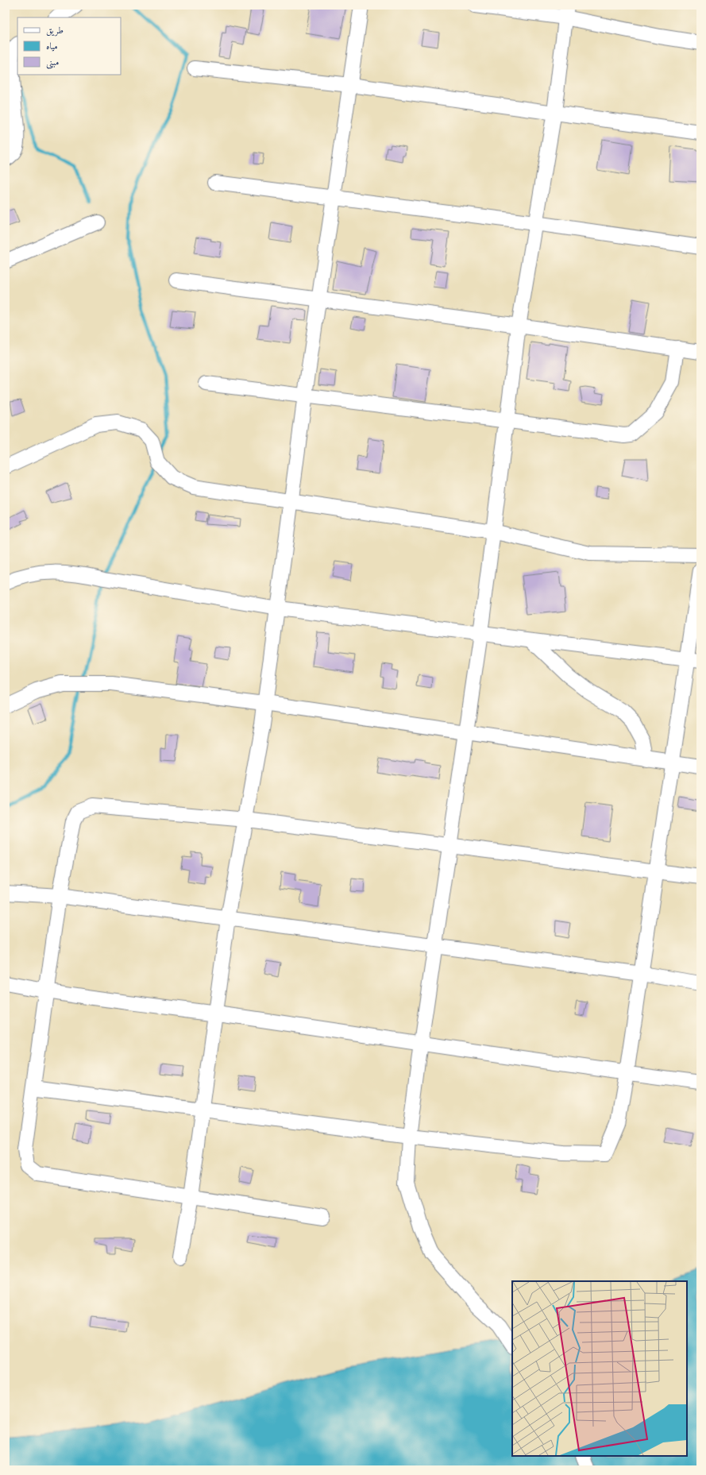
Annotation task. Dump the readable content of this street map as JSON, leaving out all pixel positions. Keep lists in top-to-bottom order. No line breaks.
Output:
{"legend":["طريق","مياه","مبنى"]}
